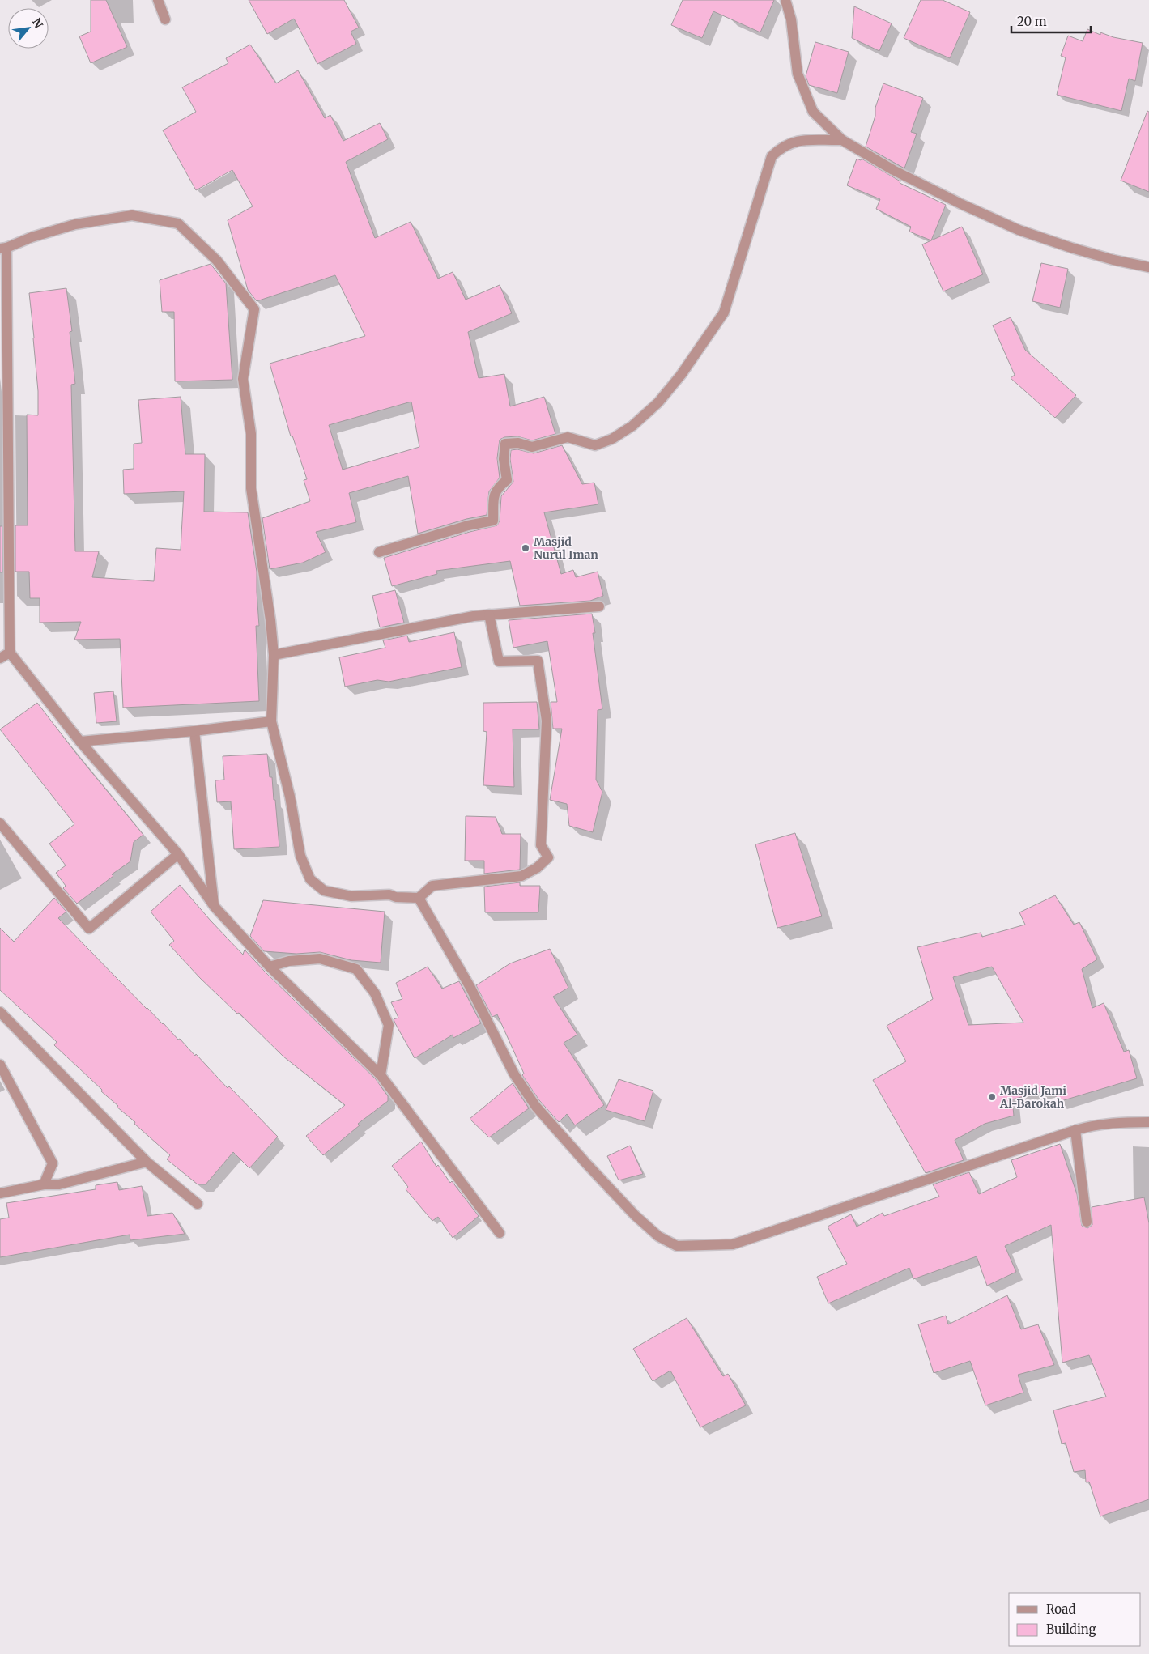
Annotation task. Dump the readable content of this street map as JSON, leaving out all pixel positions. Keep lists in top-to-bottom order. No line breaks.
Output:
{"places":["Masjid Nurul Iman","Masjid Jami Al-Barokah"],"legend":["Road","Building"],"scale_bar":"20 m","north":"top right"}
